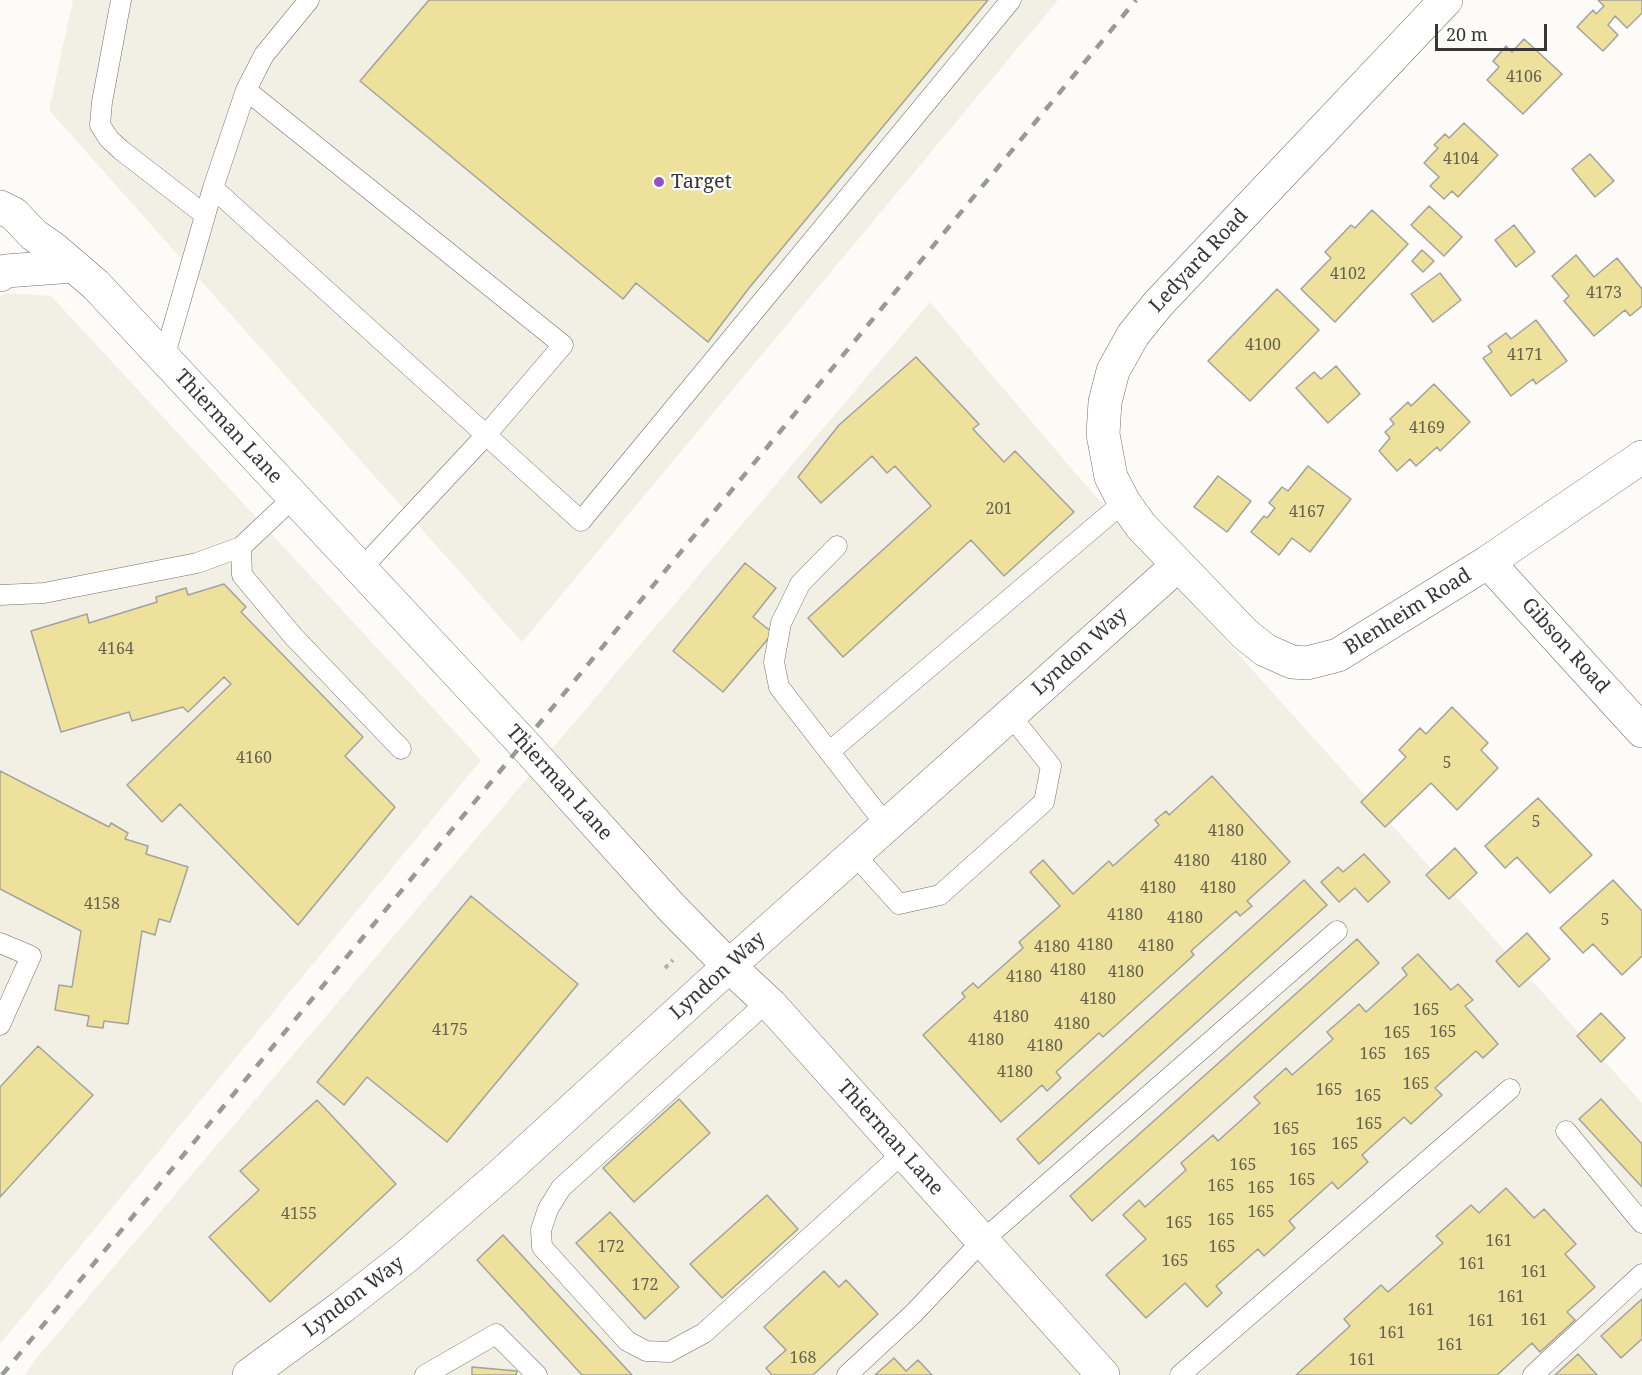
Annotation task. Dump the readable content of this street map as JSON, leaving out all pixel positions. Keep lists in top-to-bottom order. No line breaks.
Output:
{"streets":{"street":["Ledyard Road","Thierman Lane","Blenheim Road","Gibson Road","Lyndon Way"]},"crossings":[["Ledyard Road","Blenheim Road"],["Ledyard Road","Lyndon Way"],["Thierman Lane","Lyndon Way"],["Blenheim Road","Gibson Road"],["Blenheim Road","Lyndon Way"]],"places":["Target"],"house_numbers":["4106","4104","4102","4173","4100","4171","4169","201","4167","4164","4160","5","5","4180","4180","4180","4180","4180","4158","4180","4180","5","4180","4180","4180","4180","4180","4180","4180","165","4180","4180","4175","165","165","4180","4180","165","165","4180","165","165","165","165","165","165","165","165","165","165","165","165","4155","165","165","161","172","165","165","161","161","172","161","161","161","161","161","161","168","161"],"scale_bar":"20 m"}
